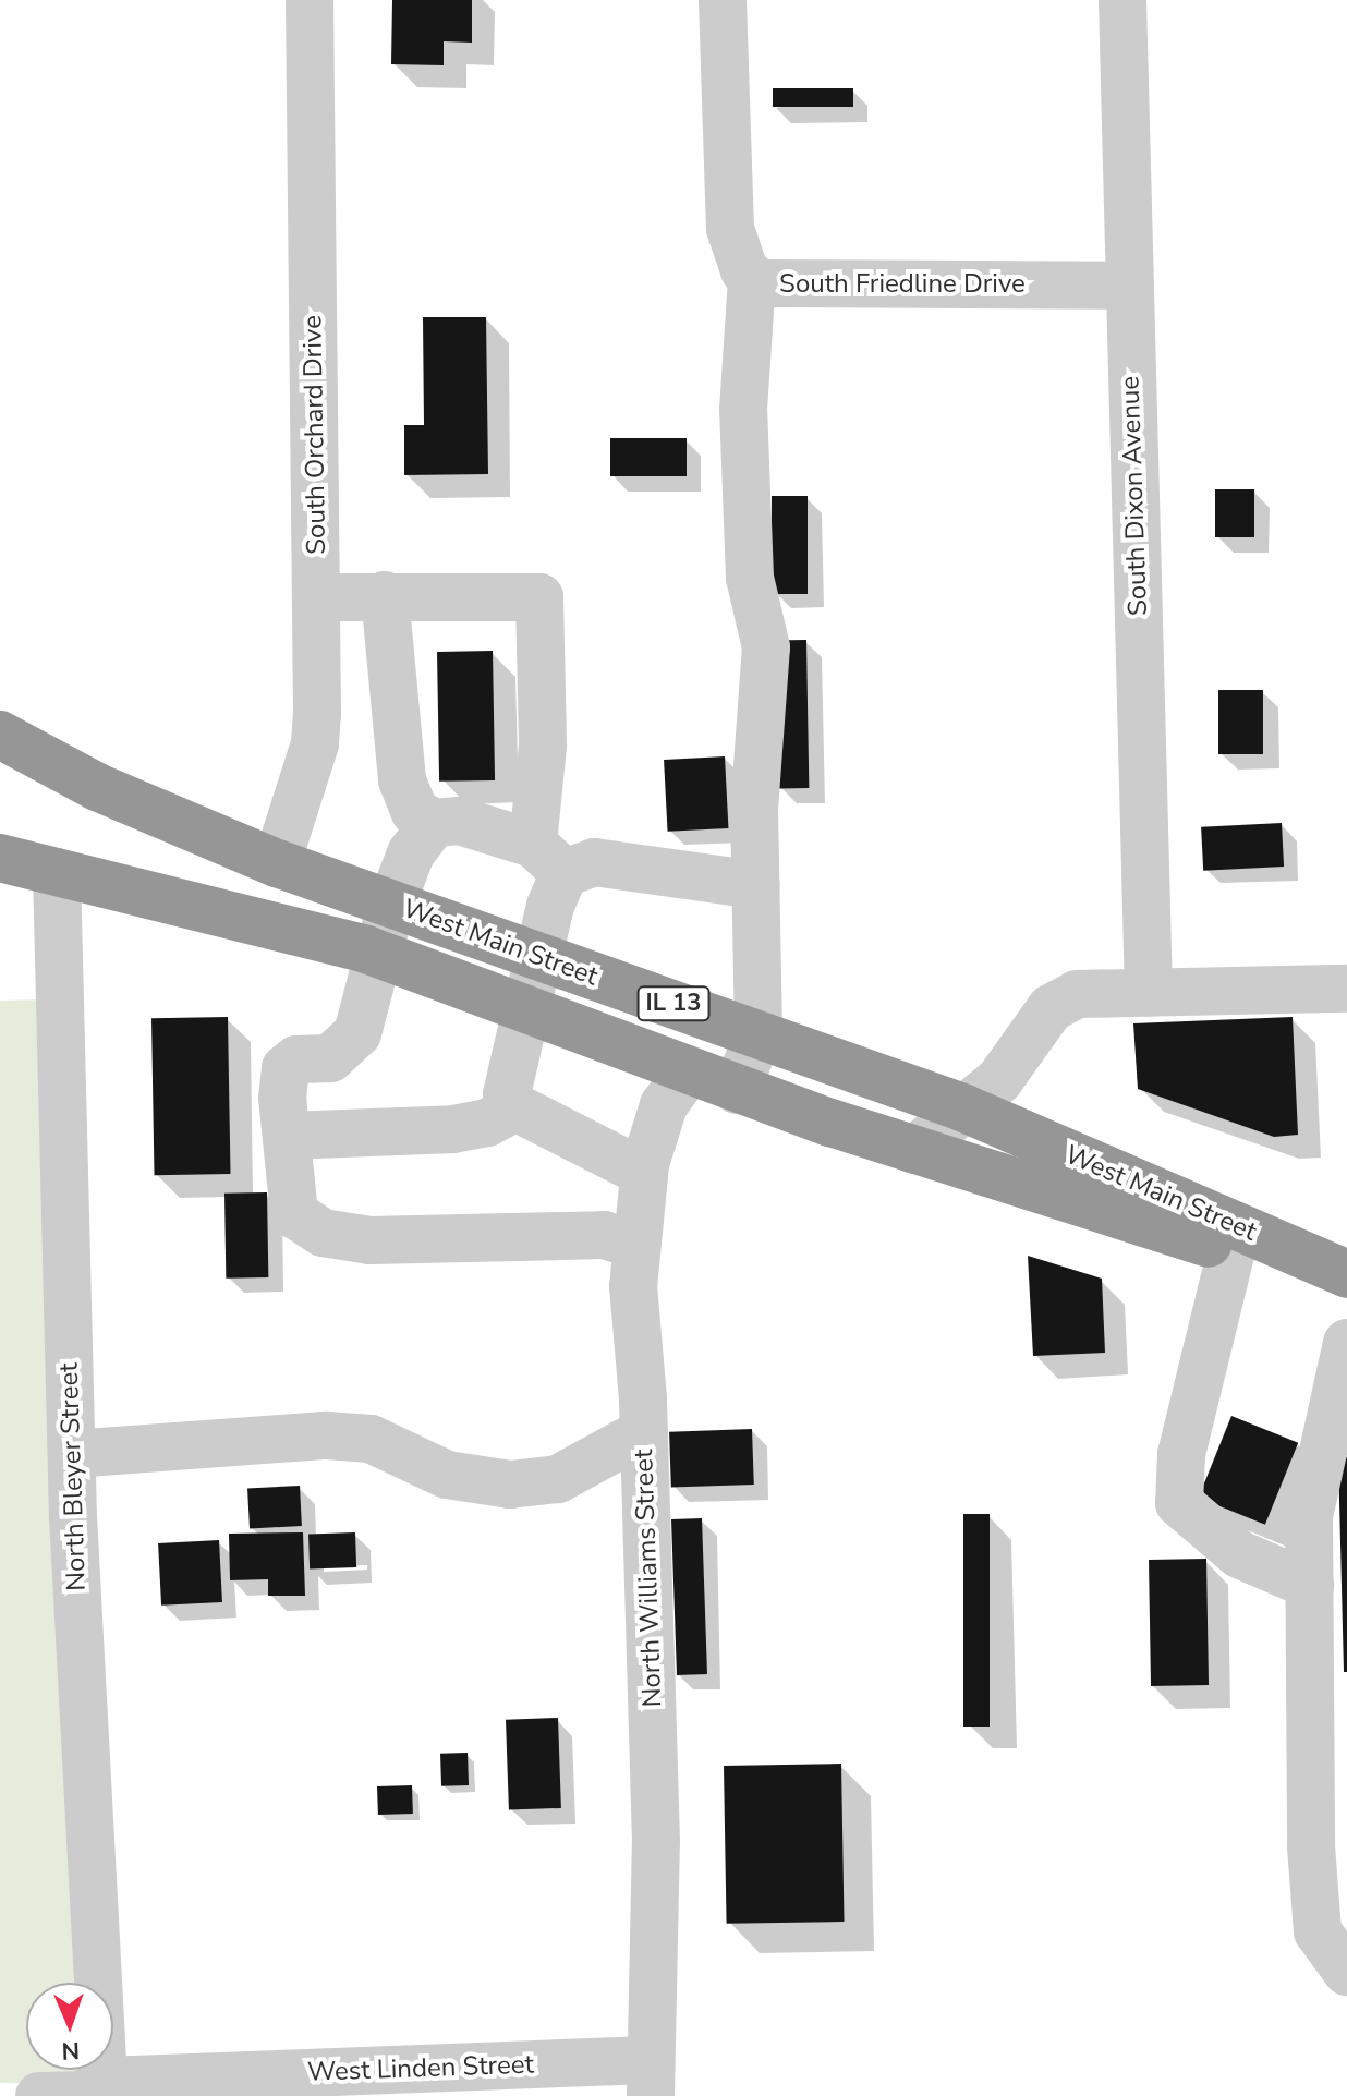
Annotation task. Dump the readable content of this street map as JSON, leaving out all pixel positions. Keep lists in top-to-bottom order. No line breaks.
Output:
{"streets":{"highway":["West Main Street","IL 13"],"street":["South Friedline Drive","South Orchard Drive","South Dixon Avenue","North Bleyer Street","North Williams Street","West Linden Street"]},"crossings":[["South Friedline Drive","South Dixon Avenue"],["South Orchard Drive","West Main Street"],["West Main Street","North Bleyer Street"],["West Main Street","North Williams Street"],["North Bleyer Street","West Linden Street"],["North Williams Street","West Linden Street"]],"north":"bottom"}
